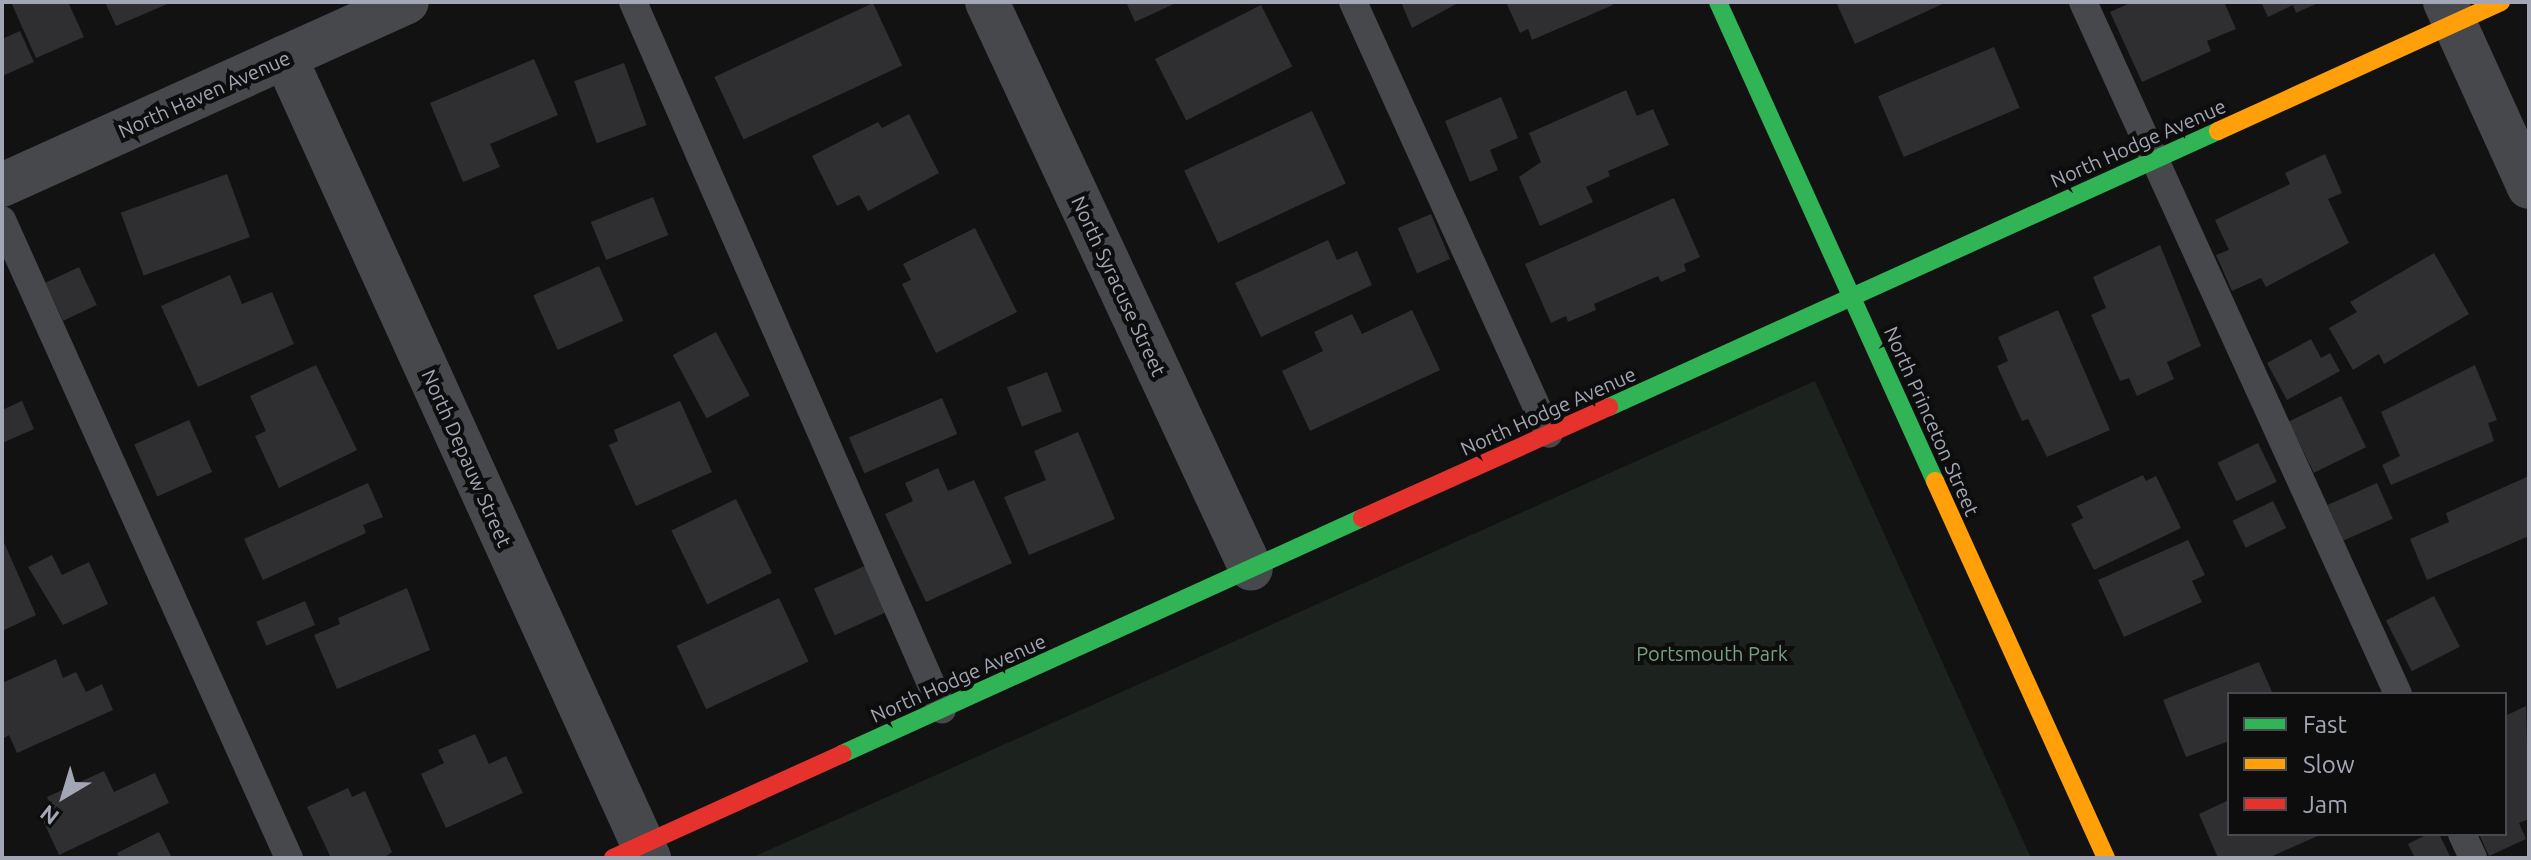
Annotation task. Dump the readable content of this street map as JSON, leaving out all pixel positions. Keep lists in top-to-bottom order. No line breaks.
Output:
{"streets":{"street":["North Haven Avenue","North Hodge Avenue","North Syracuse Street","North Princeton Street","North Depauw Street"]},"crossings":[["North Haven Avenue","North Depauw Street"],["North Hodge Avenue","North Syracuse Street"],["North Hodge Avenue","North Princeton Street"],["North Hodge Avenue","North Depauw Street"]],"parks":["Portsmouth Park"],"legend":["Fast","Slow","Jam"],"north":"bottom left"}
